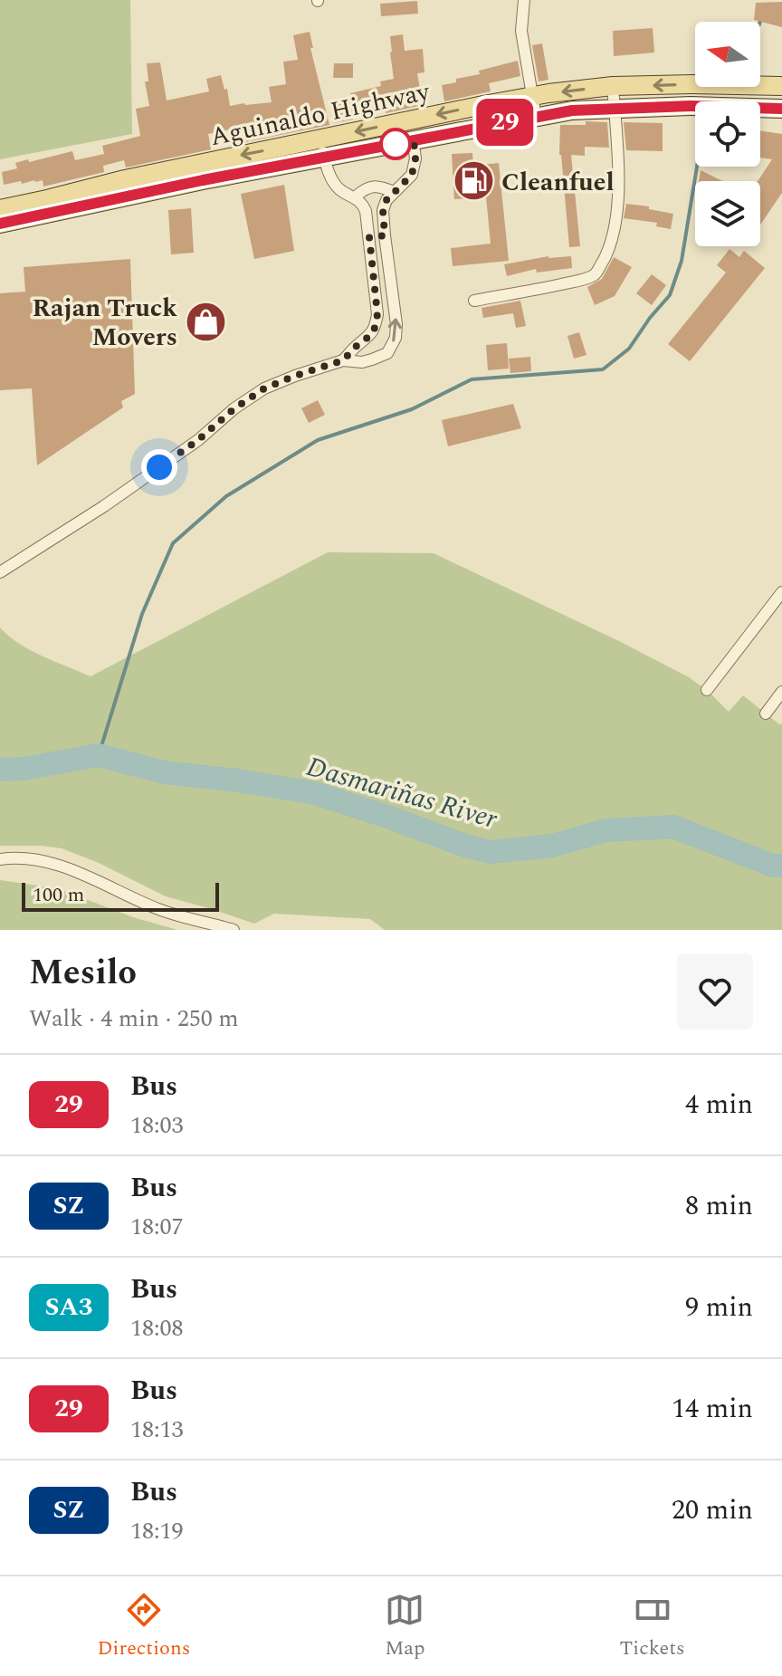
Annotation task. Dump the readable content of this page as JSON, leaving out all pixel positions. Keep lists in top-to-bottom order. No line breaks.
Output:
{"streets":{"main road":["Aguinaldo Highway"]},"water":["Dasmariñas River"],"places":{"fuel station":["Cleanfuel"],"shop":["Rajan Truck Movers"]},"lines":["bus line 29"],"scale_bar":"100 m","north":"left","page":{"on_map":"29","scale":"100 m","heading":["Mesilo","Walk · 4 min · 250 m"],"list":[{"mark":"29","name":"Bus","note":"18:03","value":"4 min"},{"mark":"SZ","name":"Bus","note":"18:07","value":"8 min"},{"mark":"SA3","name":"Bus","note":"18:08","value":"9 min"},{"mark":"29","name":"Bus","note":"18:13","value":"14 min"},{"mark":"SZ","name":"Bus","note":"18:19","value":"20 min"}],"tabs":["Directions","Map","Tickets"]}}
